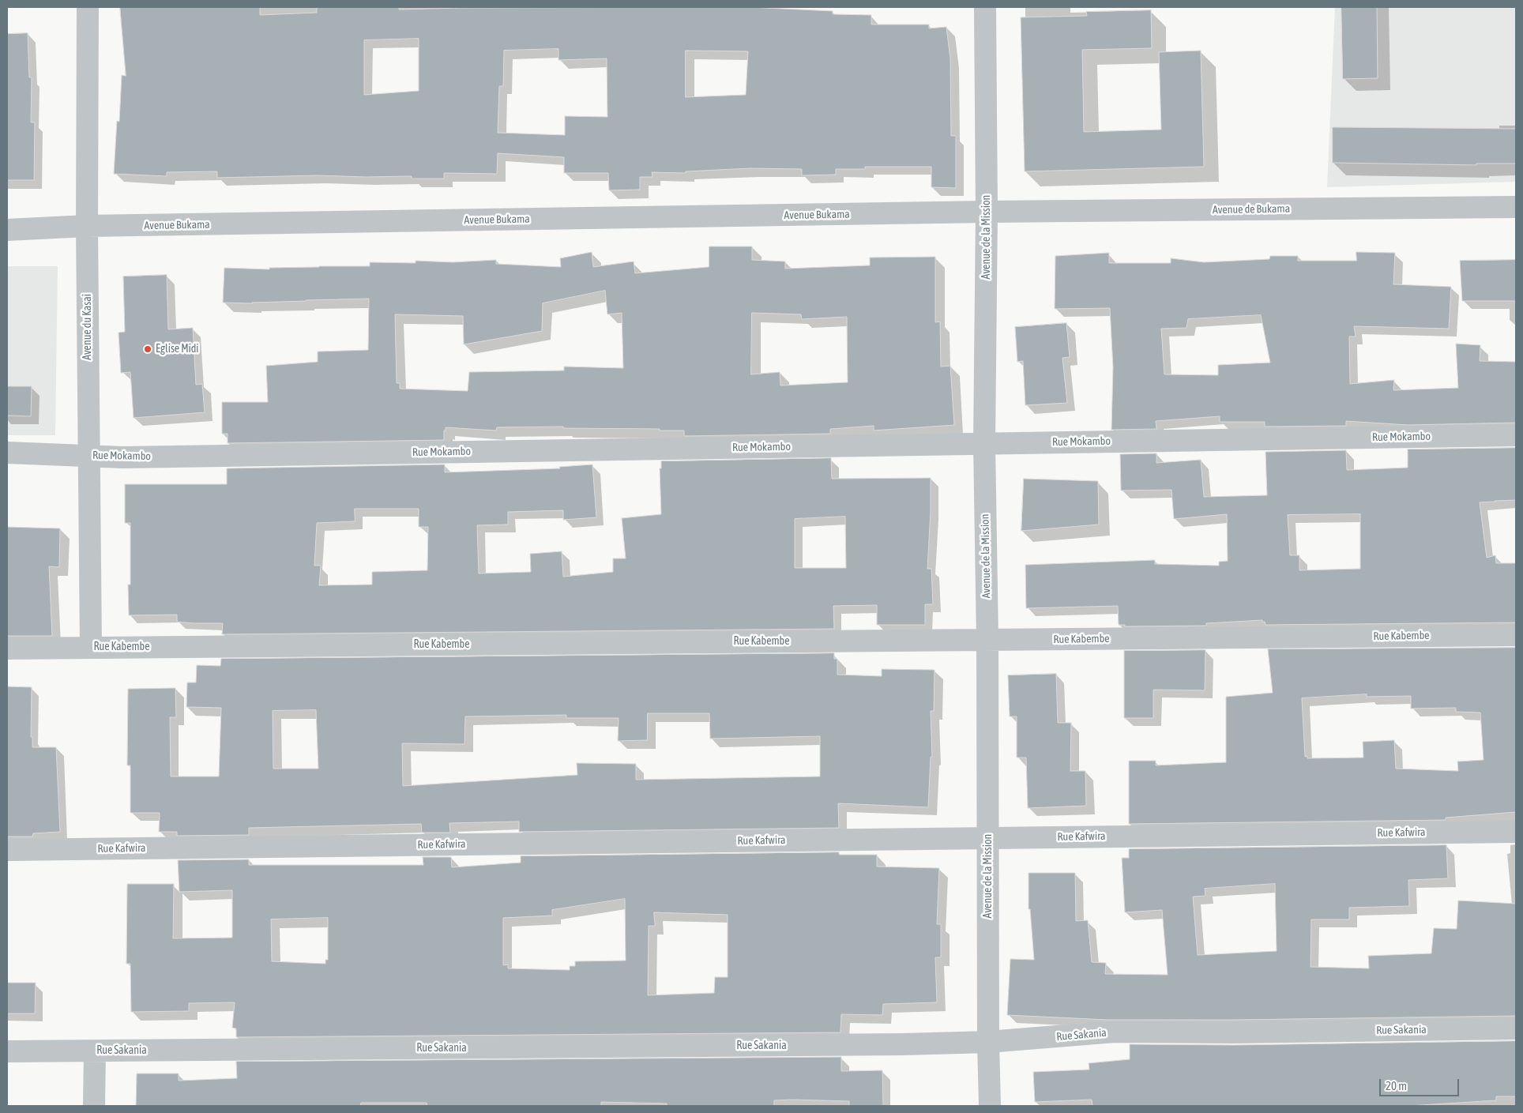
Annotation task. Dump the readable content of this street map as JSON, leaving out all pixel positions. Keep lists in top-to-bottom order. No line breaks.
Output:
{"streets":{"street":["Avenue de Bukama","Avenue Bukama","Avenue de la Mission","Avenue du Kasai","Rue Mokambo","Rue Kabembe","Rue Kafwira","Rue Sakania"]},"crossings":[["Avenue de Bukama","Avenue Bukama"],["Avenue de Bukama","Avenue de la Mission"],["Avenue Bukama","Avenue de la Mission"],["Avenue Bukama","Avenue du Kasai"],["Avenue de la Mission","Rue Mokambo"],["Avenue de la Mission","Rue Kabembe"],["Avenue de la Mission","Rue Kafwira"],["Avenue de la Mission","Rue Sakania"],["Avenue du Kasai","Rue Mokambo"],["Avenue du Kasai","Rue Kabembe"]],"places":["Eglise Midi"],"scale_bar":"20 m"}
